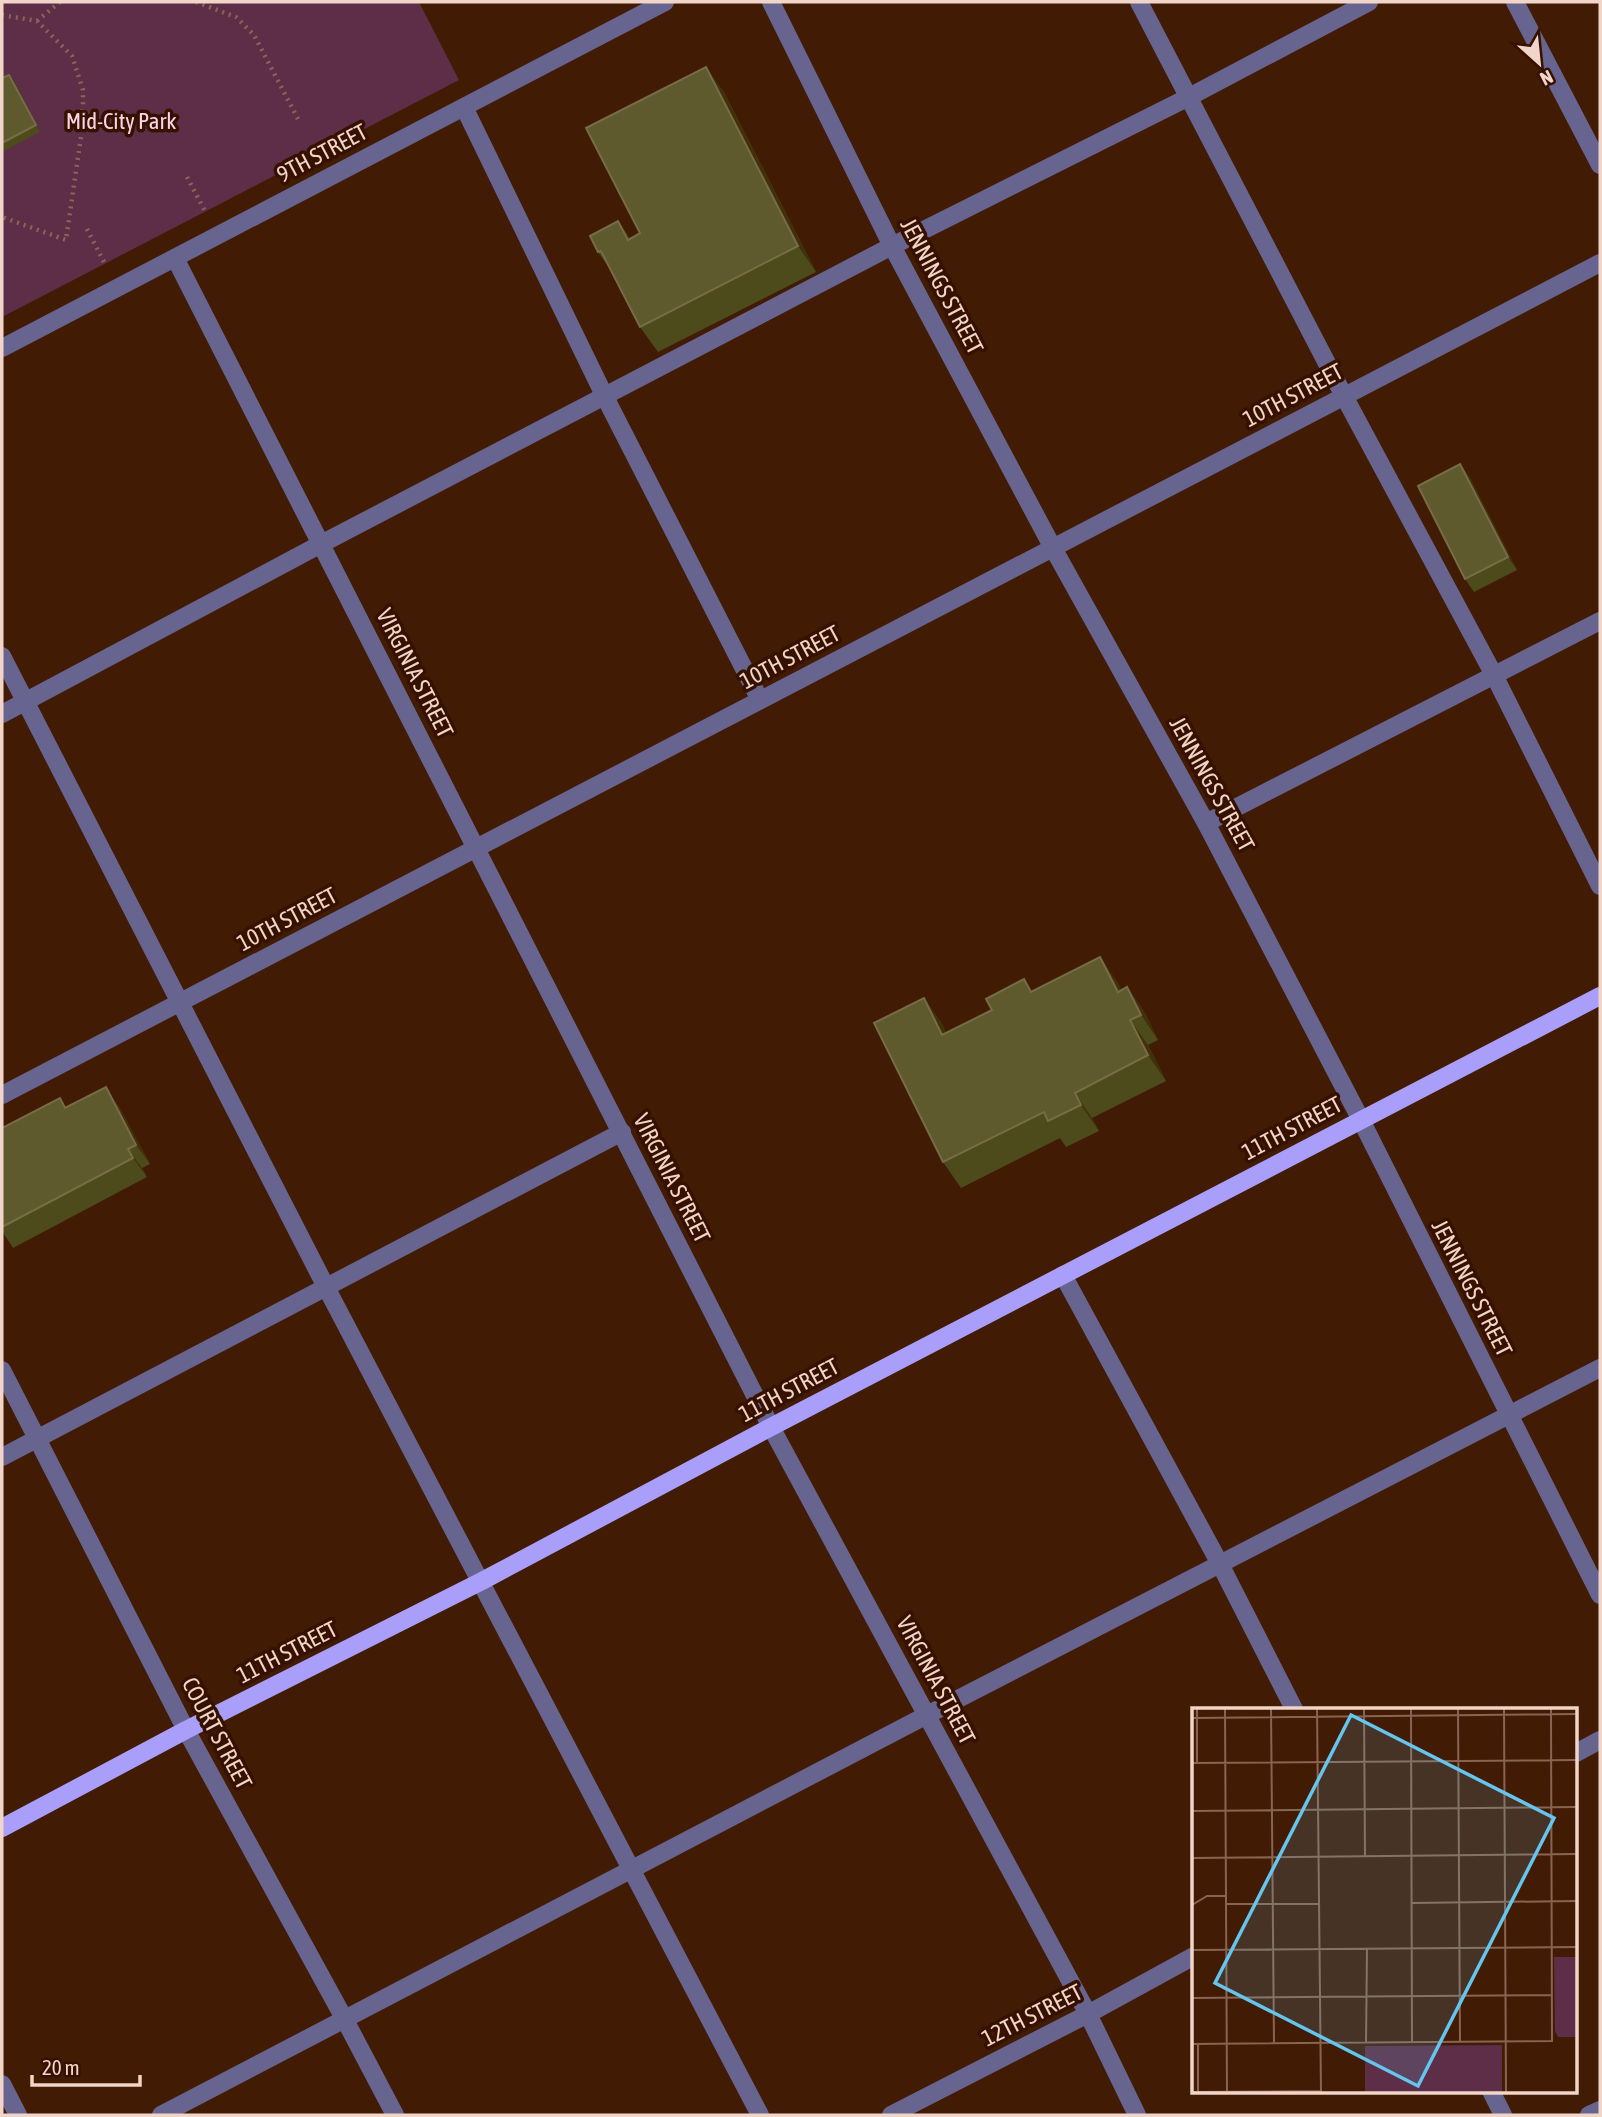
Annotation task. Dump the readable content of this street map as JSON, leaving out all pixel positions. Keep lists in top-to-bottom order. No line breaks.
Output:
{"streets":{"main road":["11TH STREET"],"street":["9TH STREET","JENNINGS STREET","10TH STREET","VIRGINIA STREET","COURT STREET","12TH STREET"]},"crossings":[["9TH STREET","VIRGINIA STREET"],["JENNINGS STREET","10TH STREET"],["JENNINGS STREET","11TH STREET"],["10TH STREET","VIRGINIA STREET"],["VIRGINIA STREET","11TH STREET"],["VIRGINIA STREET","12TH STREET"],["11TH STREET","COURT STREET"]],"parks":["Mid-City Park"],"scale_bar":"20 m","north":"bottom right"}
